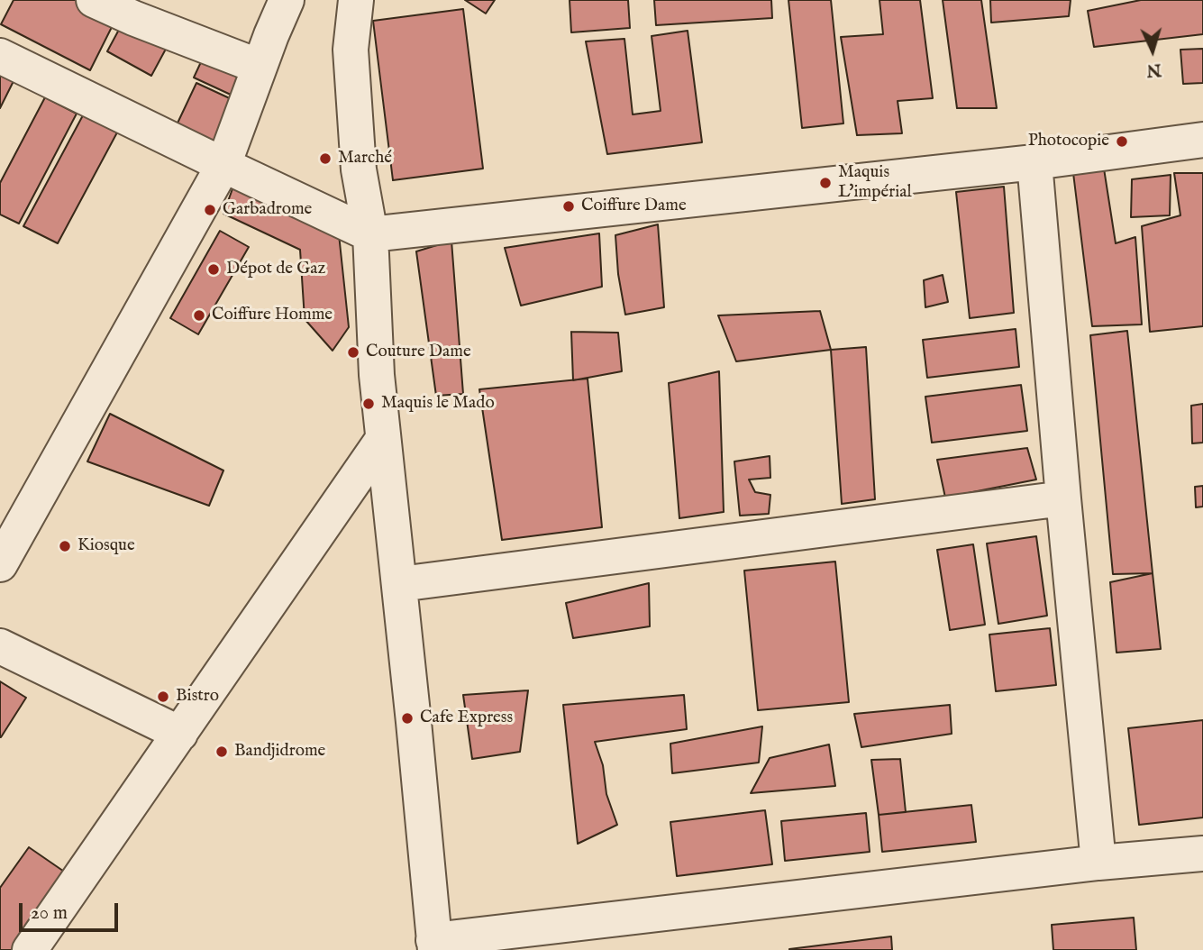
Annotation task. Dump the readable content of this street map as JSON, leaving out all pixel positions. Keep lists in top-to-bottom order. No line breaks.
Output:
{"places":["Photocopie","Marché","Maquis L'impérial","Coiffure Dame","Garbadrome","Dépot de Gaz","Coiffure Homme","Couture Dame","Maquis le Mado","Kiosque","Bistro","Cafe Express","Bandjidrome"],"scale_bar":"20 m","north":"bottom"}
